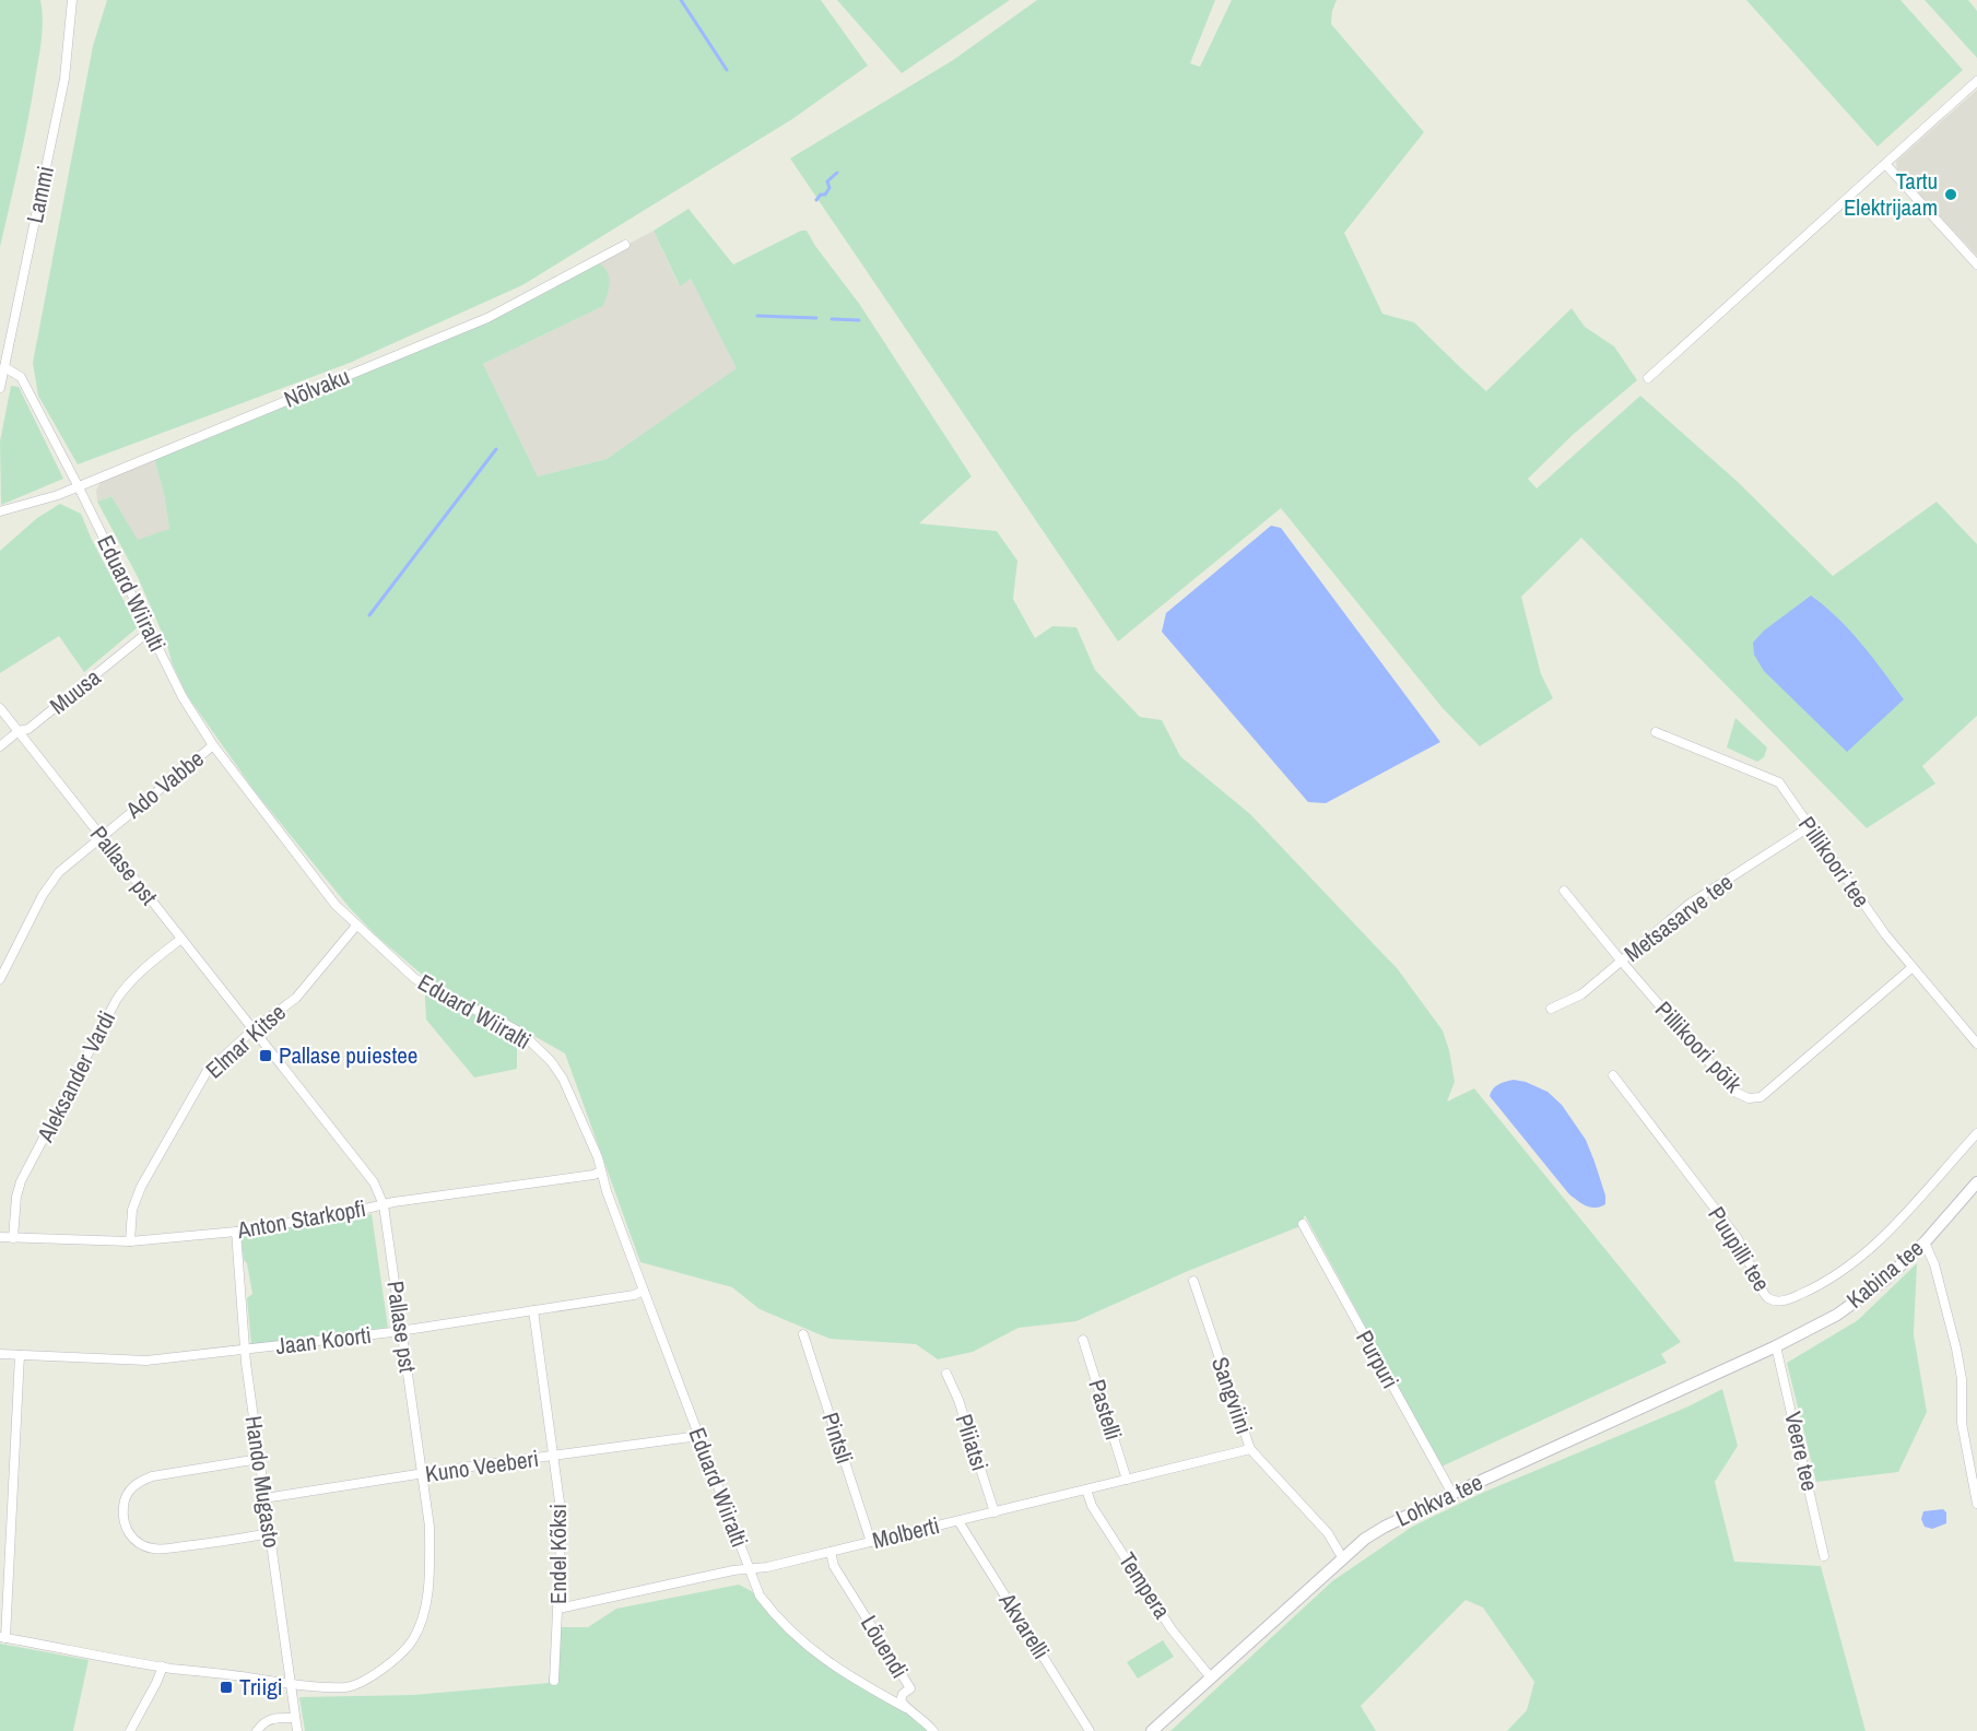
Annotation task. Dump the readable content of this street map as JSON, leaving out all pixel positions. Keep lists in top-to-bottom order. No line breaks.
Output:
{"streets":{"street":["Lammi","Nõlvaku","Eduard Wiiralti","Muusa","Ado Vabbe","Pillikoori tee","Pallase pst","Metsasarve tee","Elmar Kitse","Pillikoori põik","Aleksander Vardi","Anton Starkopfi","Puupilli tee","Kabina tee","Jaan Koorti","Purpuri","Sangviini","Pastelli","Pintsli","Pliiatsi","Veere tee","Kuno Veeberi","Hando Mugasto","Lohkva tee","Molberti","Endel Kõksi","Tempera","Akvarelli","Lõuendi"]},"crossings":[["Lammi","Eduard Wiiralti"],["Nõlvaku","Eduard Wiiralti"],["Eduard Wiiralti","Muusa"],["Eduard Wiiralti","Ado Vabbe"],["Eduard Wiiralti","Elmar Kitse"],["Eduard Wiiralti","Anton Starkopfi"],["Eduard Wiiralti","Jaan Koorti"],["Eduard Wiiralti","Kuno Veeberi"],["Eduard Wiiralti","Molberti"],["Eduard Wiiralti","Lõuendi"],["Muusa","Pallase pst"],["Ado Vabbe","Pallase pst"],["Pillikoori tee","Metsasarve tee"],["Pillikoori tee","Pillikoori põik"],["Pallase pst","Elmar Kitse"],["Pallase pst","Aleksander Vardi"],["Pallase pst","Anton Starkopfi"],["Pallase pst","Jaan Koorti"],["Pallase pst","Kuno Veeberi"],["Pallase pst","Hando Mugasto"],["Metsasarve tee","Pillikoori põik"],["Elmar Kitse","Anton Starkopfi"],["Aleksander Vardi","Anton Starkopfi"],["Anton Starkopfi","Hando Mugasto"],["Kabina tee","Veere tee"],["Kabina tee","Lohkva tee"],["Jaan Koorti","Hando Mugasto"],["Jaan Koorti","Endel Kõksi"],["Purpuri","Lohkva tee"],["Sangviini","Lohkva tee"],["Sangviini","Molberti"],["Pastelli","Molberti"],["Pintsli","Molberti"],["Pliiatsi","Molberti"],["Veere tee","Lohkva tee"],["Kuno Veeberi","Hando Mugasto"],["Kuno Veeberi","Endel Kõksi"],["Lohkva tee","Tempera"],["Molberti","Endel Kõksi"],["Molberti","Tempera"],["Molberti","Akvarelli"],["Molberti","Lõuendi"]],"places":{"other":["Tartu Elektrijaam"],"transit":["Pallase puiestee","Triigi"]}}
